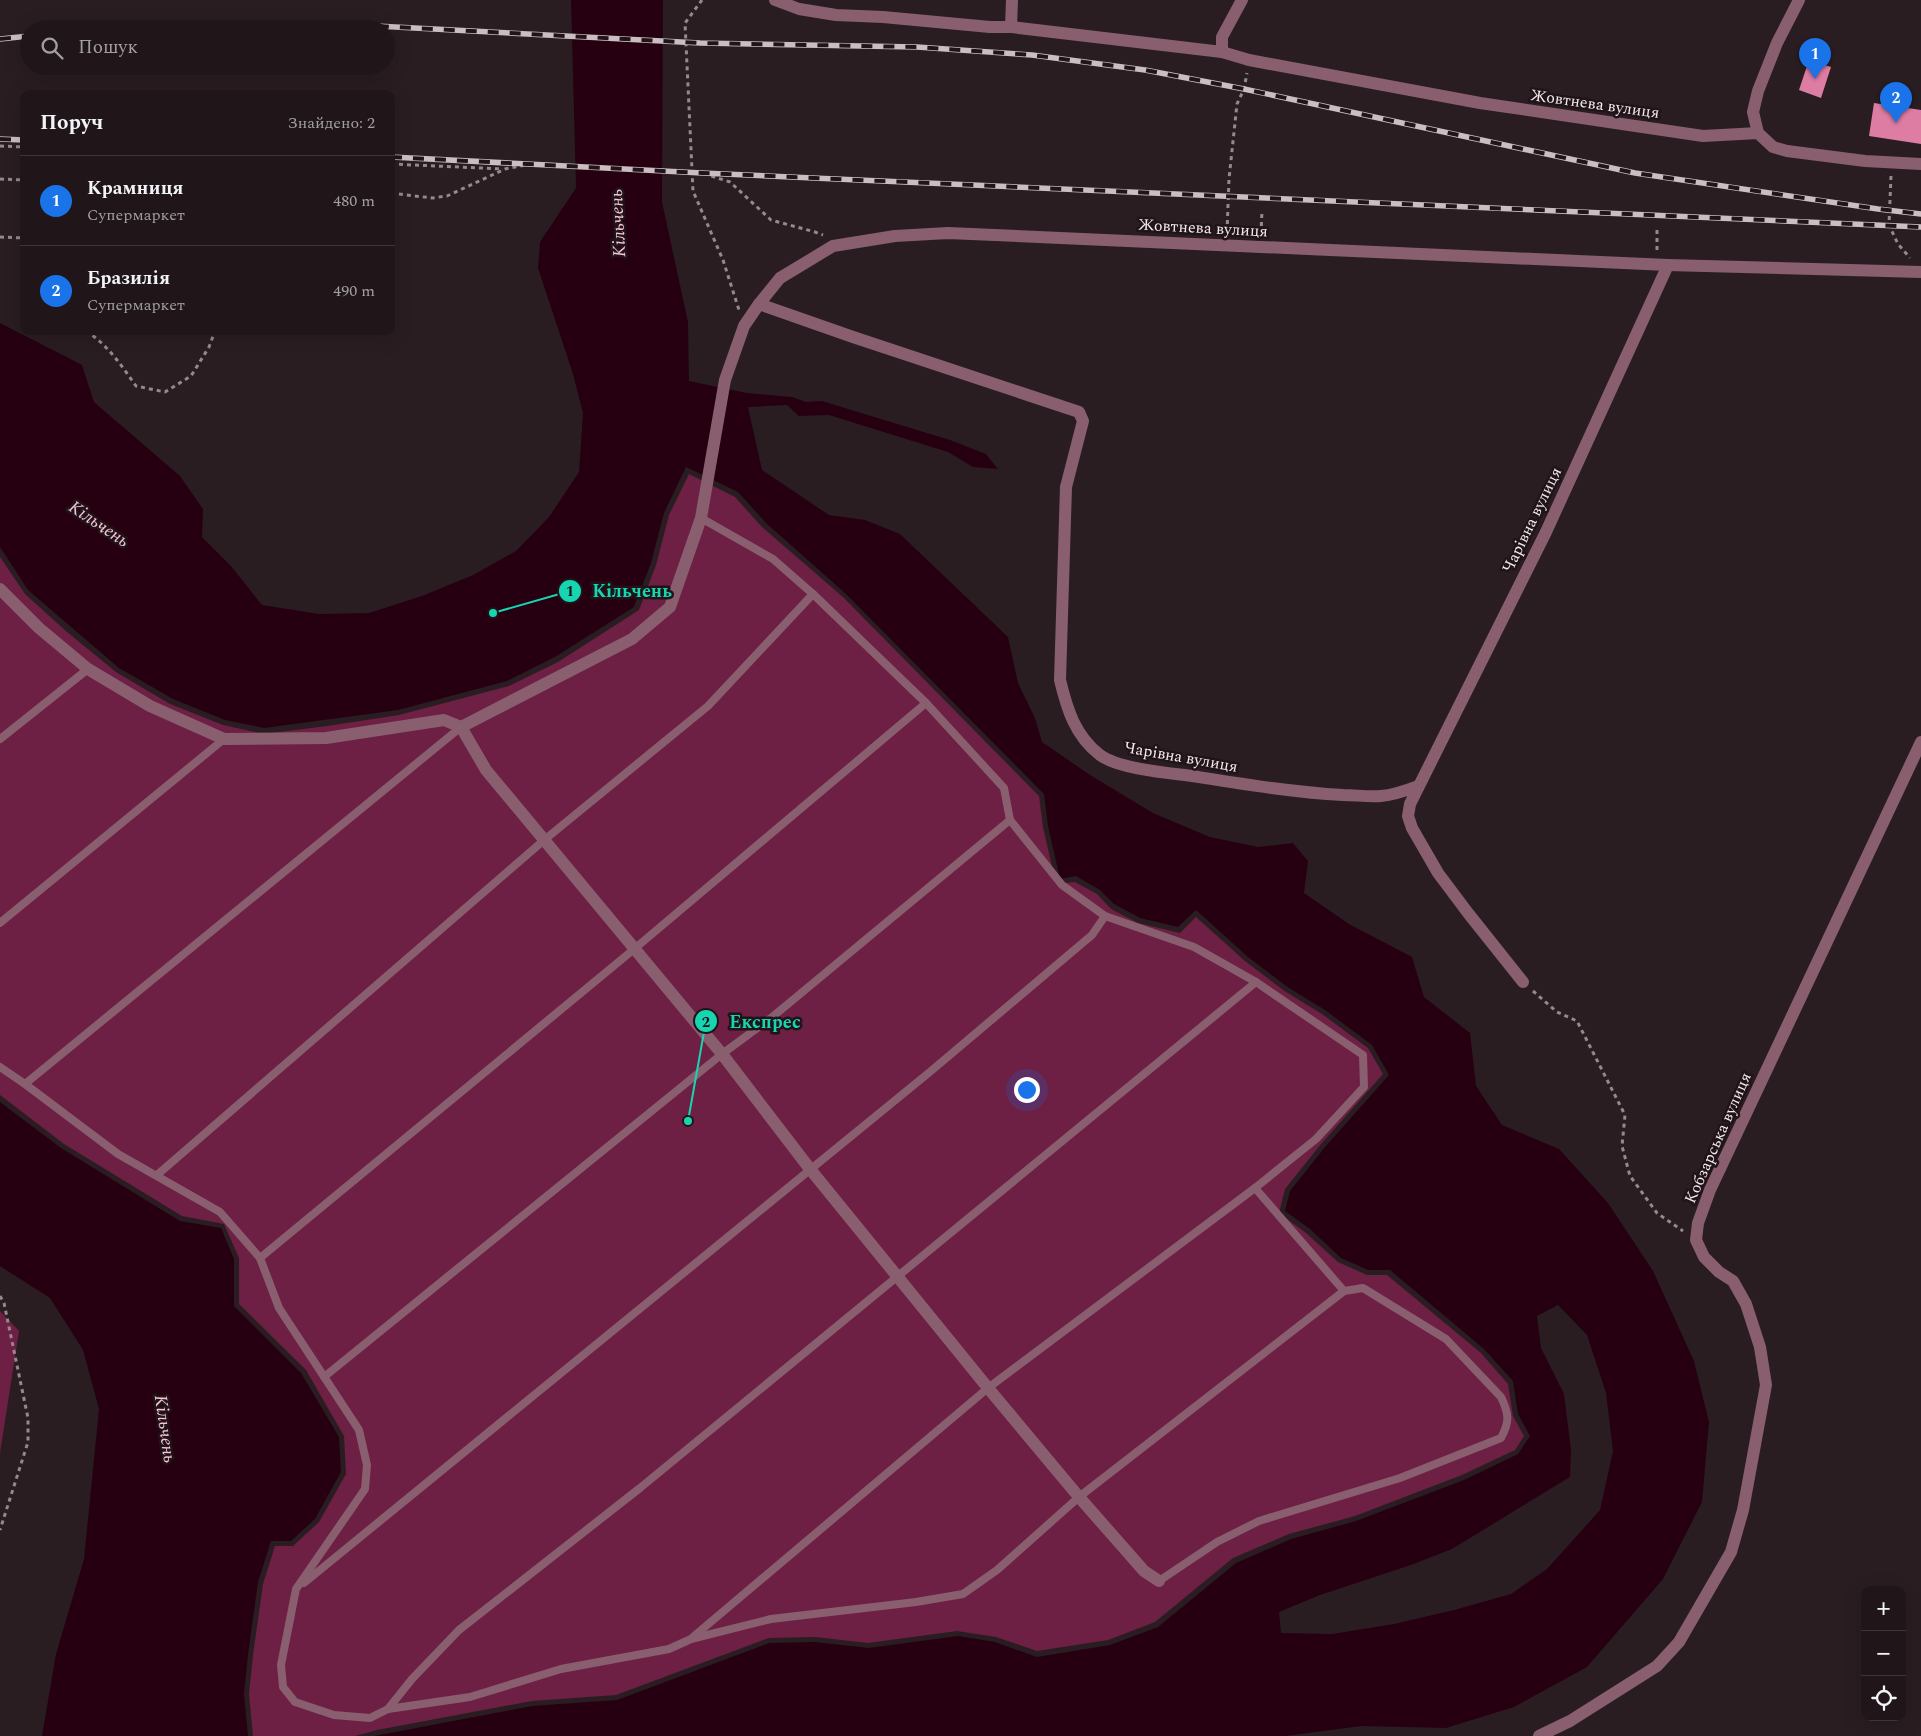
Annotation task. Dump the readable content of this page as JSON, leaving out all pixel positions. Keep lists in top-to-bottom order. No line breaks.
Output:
{"streets":{"street":["Жовтнева вулиця","Чарівна вулиця","Кобзарська вулиця"]},"crossings":[["Жовтнева вулиця","Чарівна вулиця"]],"water":["Кільчень"],"places":["Кільчень","Експрес"],"page":{"search":"Пошук","pins":["1","2"],"heading":["Поруч","Знайдено: 2"],"list":[{"mark":"1","name":"Крамниця","note":"Супермаркет","value":"480 m"},{"mark":"2","name":"Бразилія","note":"Супермаркет","value":"490 m"}],"map_buttons":["+","−"]}}
